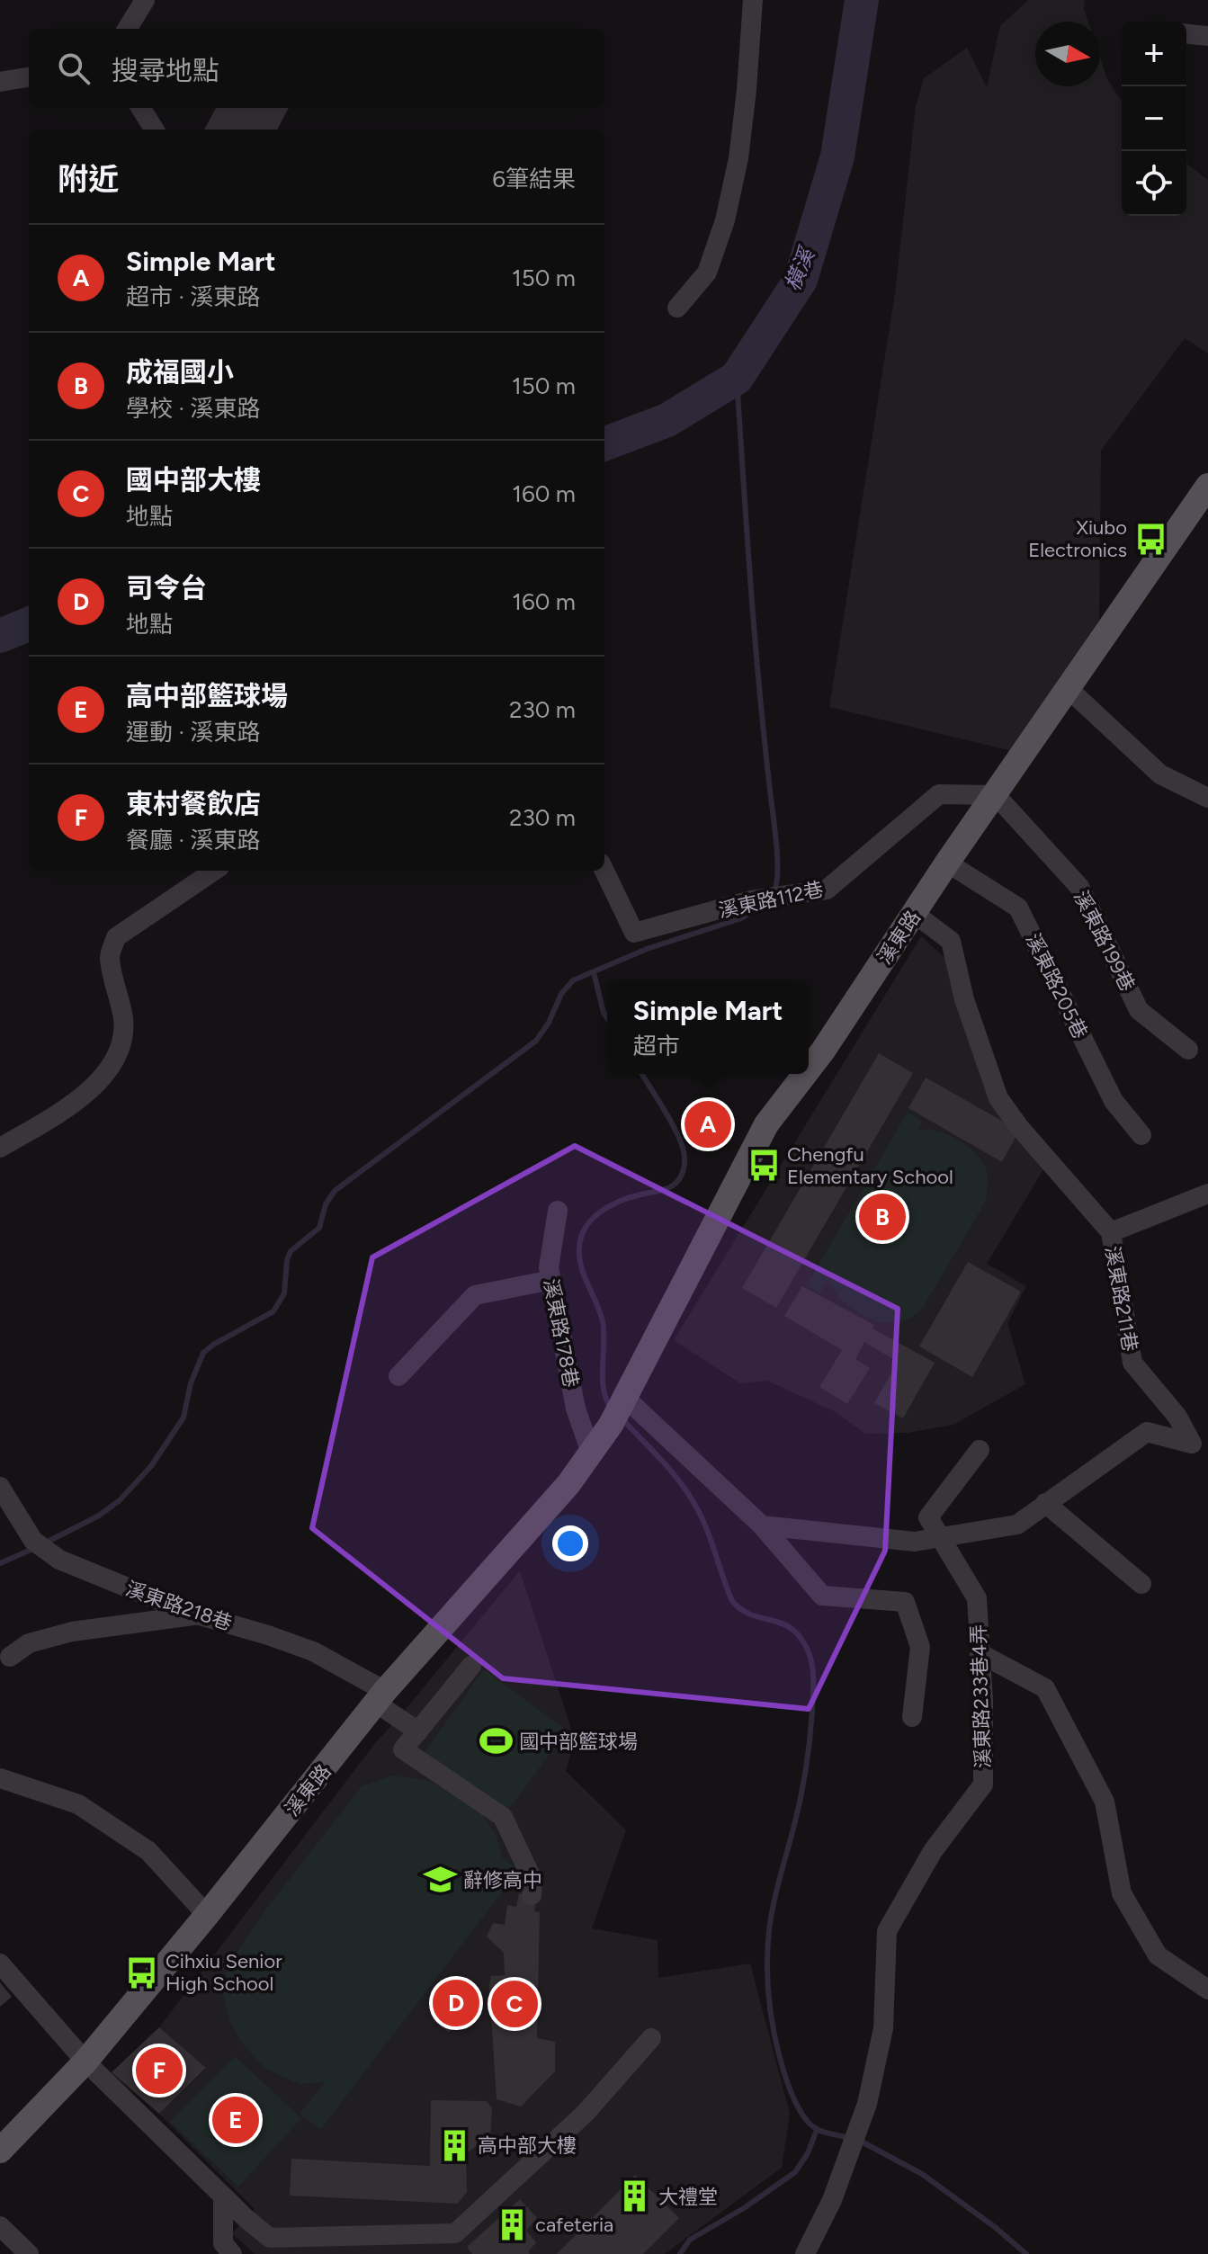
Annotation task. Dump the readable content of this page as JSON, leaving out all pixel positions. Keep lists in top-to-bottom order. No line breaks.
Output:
{"streets":{"main road":["溪東路"],"street":["溪東路112巷","溪東路199巷","溪東路205巷","溪東路211巷","溪東路178巷","溪東路218巷","溪東路233巷4弄"]},"crossings":[["溪東路112巷","溪東路"],["溪東路112巷","溪東路199巷"],["溪東路","溪東路199巷"],["溪東路","溪東路205巷"],["溪東路","溪東路211巷"],["溪東路","溪東路178巷"],["溪東路","溪東路218巷"],["溪東路211巷","溪東路233巷4弄"]],"water":["橫溪"],"places":{"bus stop":["Xiubo Electronics","Chengfu Elementary School","Cihxiu Senior High School"],"sports":["國中部籃球場"],"school or university":["辭修高中"],"building":["高中部大樓","大禮堂","cafeteria"]},"north":"right","page":{"map_buttons":["+","−"],"search":"搜尋地點","heading":["附近","6筆結果"],"list":[{"mark":"A","name":"Simple Mart","note":"超市 · 溪東路","value":"150 m"},{"mark":"B","name":"成福國小","note":"學校 · 溪東路","value":"150 m"},{"mark":"C","name":"國中部大樓","note":"地點","value":"160 m"},{"mark":"D","name":"司令台","note":"地點","value":"160 m"},{"mark":"E","name":"高中部籃球場","note":"運動 · 溪東路","value":"230 m"},{"mark":"F","name":"東村餐飲店","note":"餐廳 · 溪東路","value":"230 m"}],"popup":["Simple Mart","超市"],"pins":["A","B","D","C","F","E"]}}
